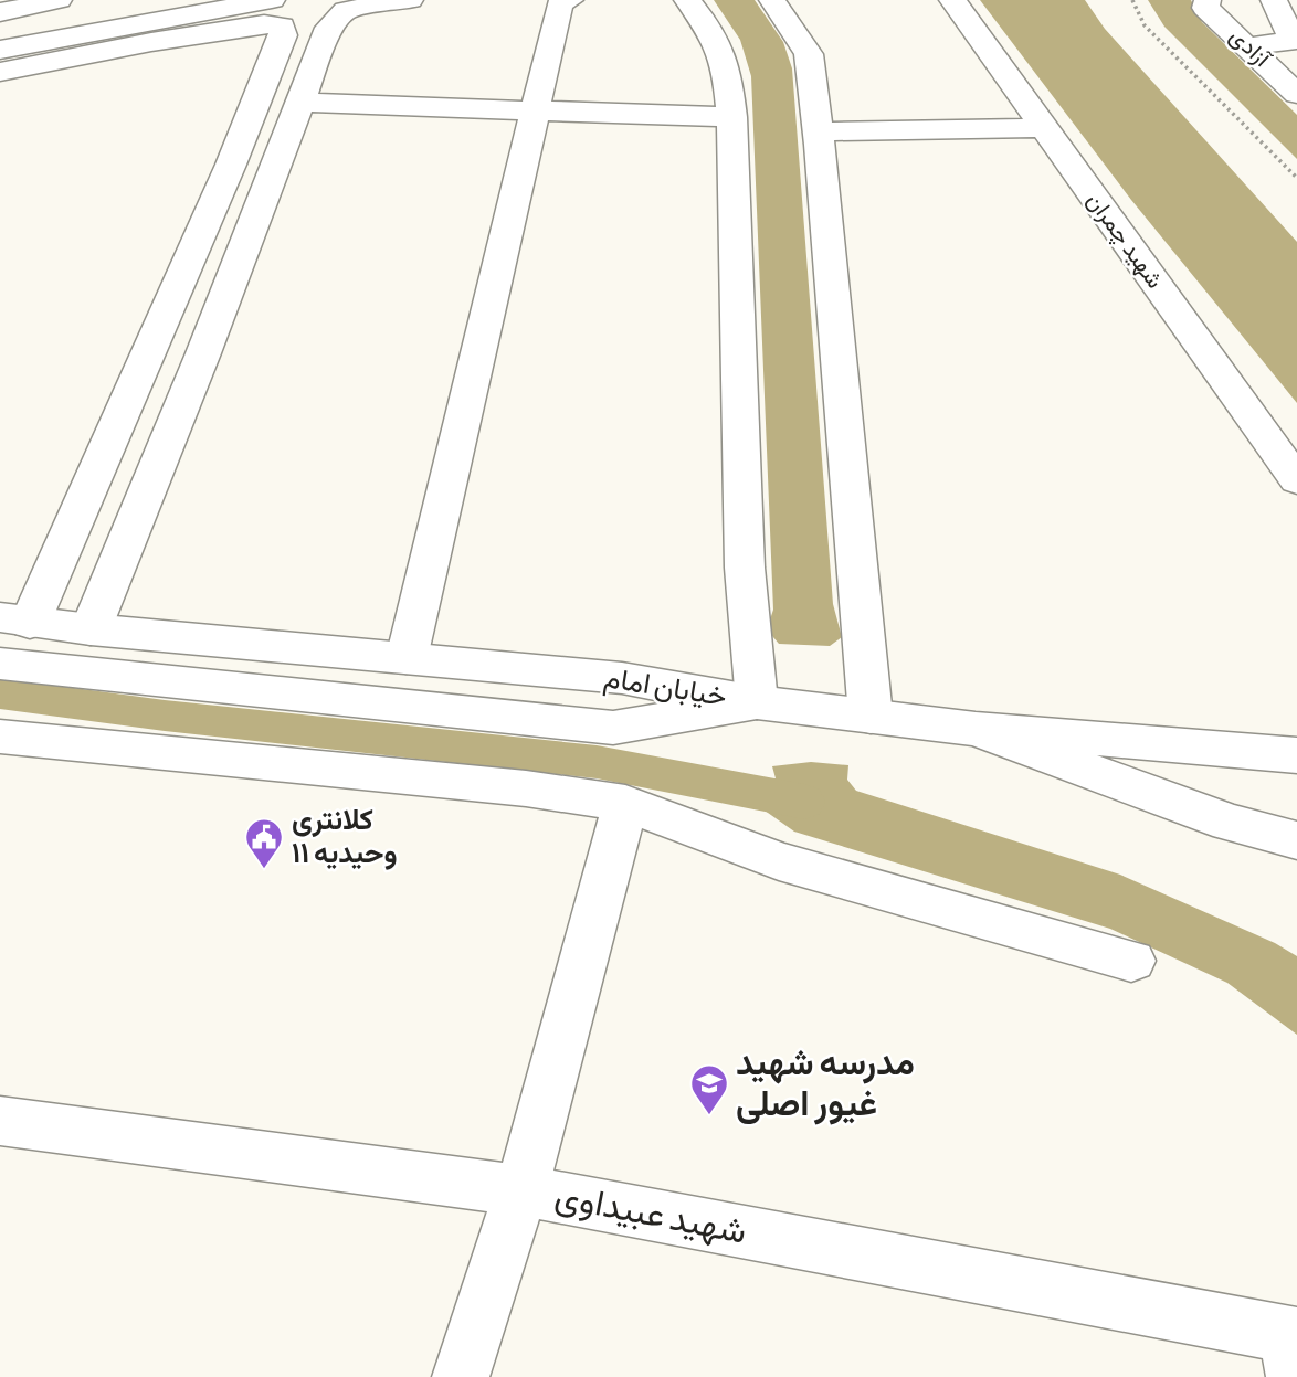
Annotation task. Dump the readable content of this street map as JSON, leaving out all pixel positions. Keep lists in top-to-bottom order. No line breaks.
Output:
{"streets":{"main road":["آزادی","شهید چمران","خیابان امام","شهید عبیداوی"]},"places":{"public building":["کلانتری ۱۱ وحیدیه"],"school or university":["مدرسه شهید غیور اصلی"]}}
